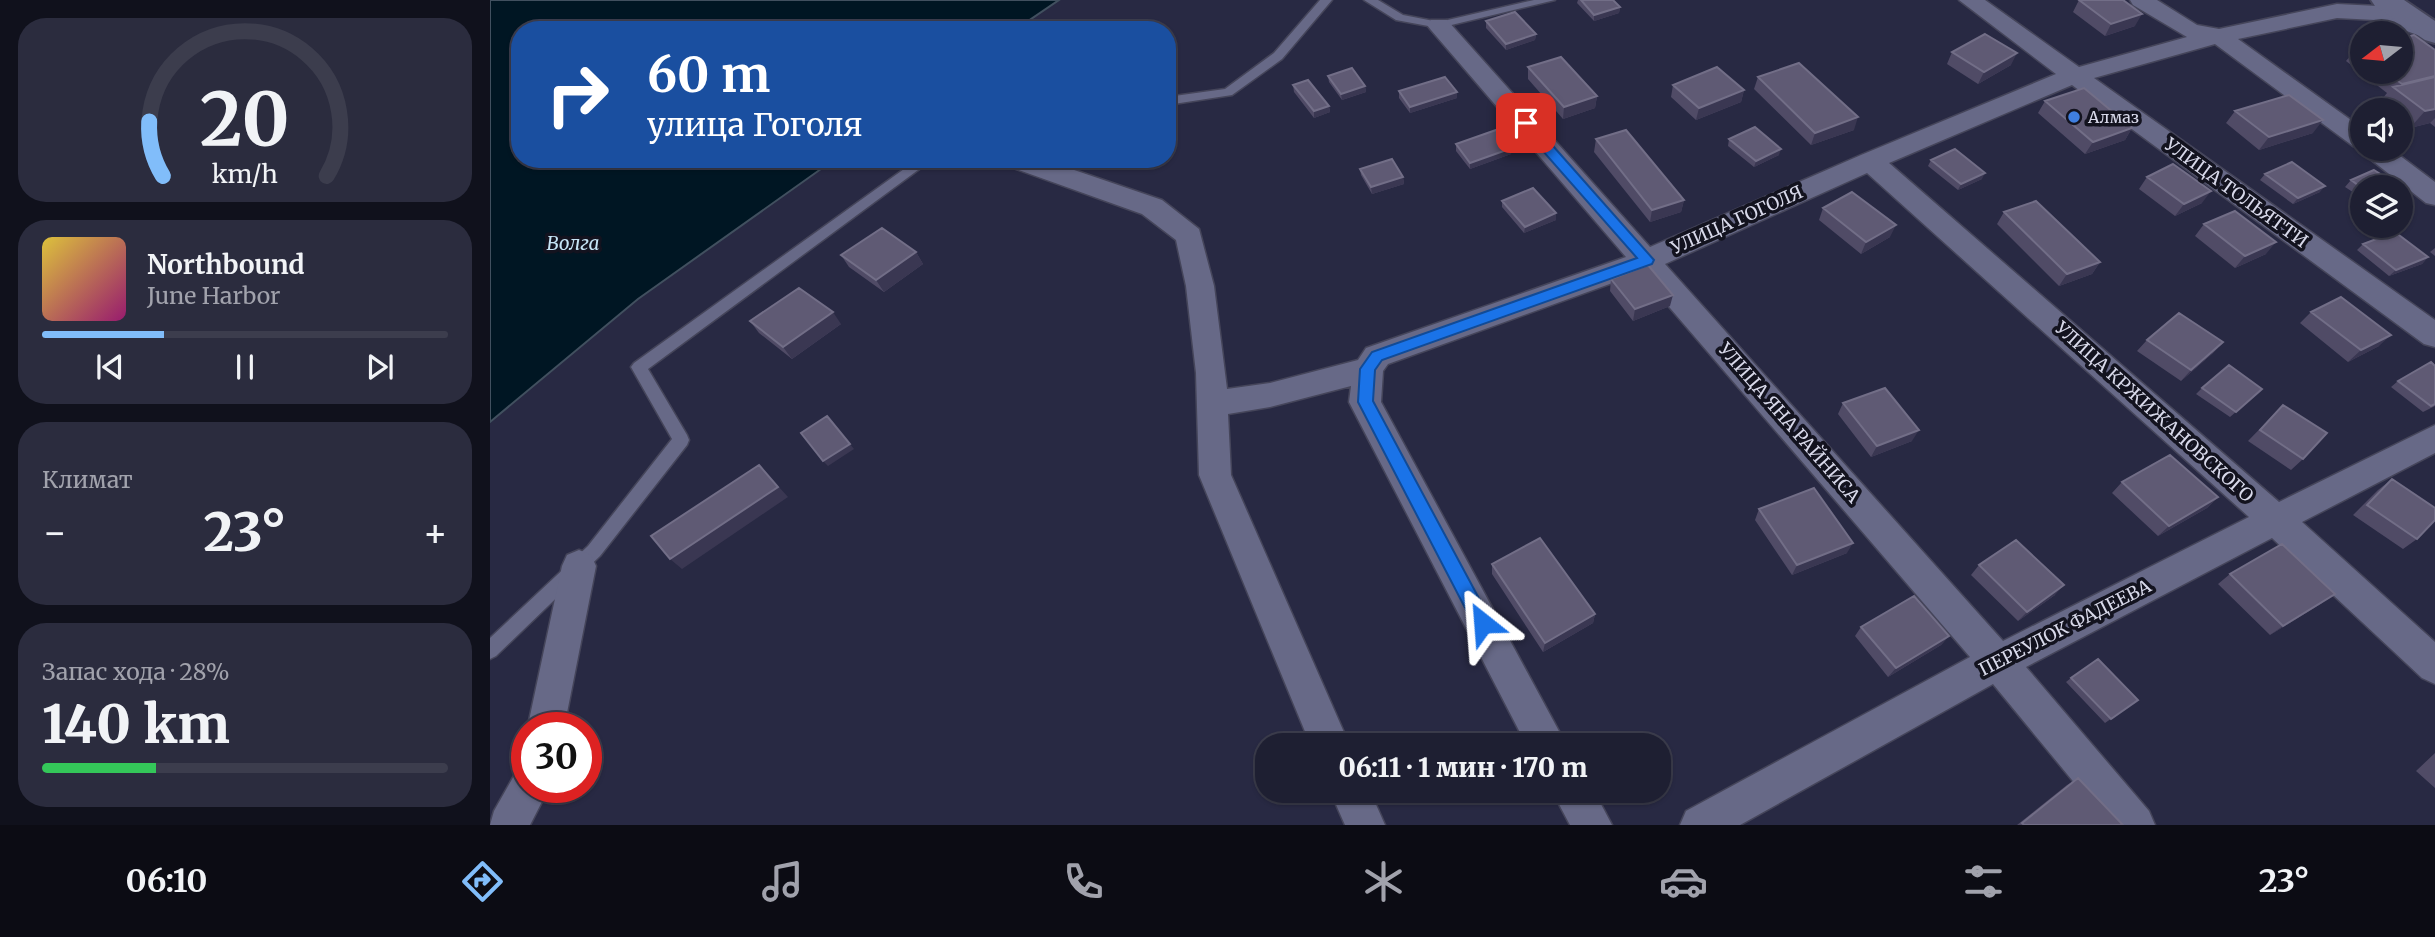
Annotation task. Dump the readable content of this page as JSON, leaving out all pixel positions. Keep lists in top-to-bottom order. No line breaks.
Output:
{"streets":{"street":["УЛИЦА ТОЛЬЯТТИ","УЛИЦА ГОГОЛЯ","УЛИЦА КРЖИЖАНОВСКОГО","УЛИЦА ЯНА РАЙНИСА","ПЕРЕУЛОК ФАДЕЕВА"]},"crossings":[["УЛИЦА ТОЛЬЯТТИ","УЛИЦА ГОГОЛЯ"],["УЛИЦА ГОГОЛЯ","УЛИЦА КРЖИЖАНОВСКОГО"],["УЛИЦА ГОГОЛЯ","УЛИЦА ЯНА РАЙНИСА"],["УЛИЦА КРЖИЖАНОВСКОГО","ПЕРЕУЛОК ФАДЕЕВА"],["УЛИЦА ЯНА РАЙНИСА","ПЕРЕУЛОК ФАДЕЕВА"]],"water":["Волга"],"places":["Алмаз"],"north":"left","page":{"turn":["60 m","улица Гоголя"],"song":["Northbound","June Harbor"],"tile":["Климат",["Запас хода · 28%","140 km"]],"heat":["−","23°","+"],"limit":"30","trip":"06:11 · 1 мин · 170 m","tabs":["06:10","23°"],"gauge":["20","km/h"]}}
